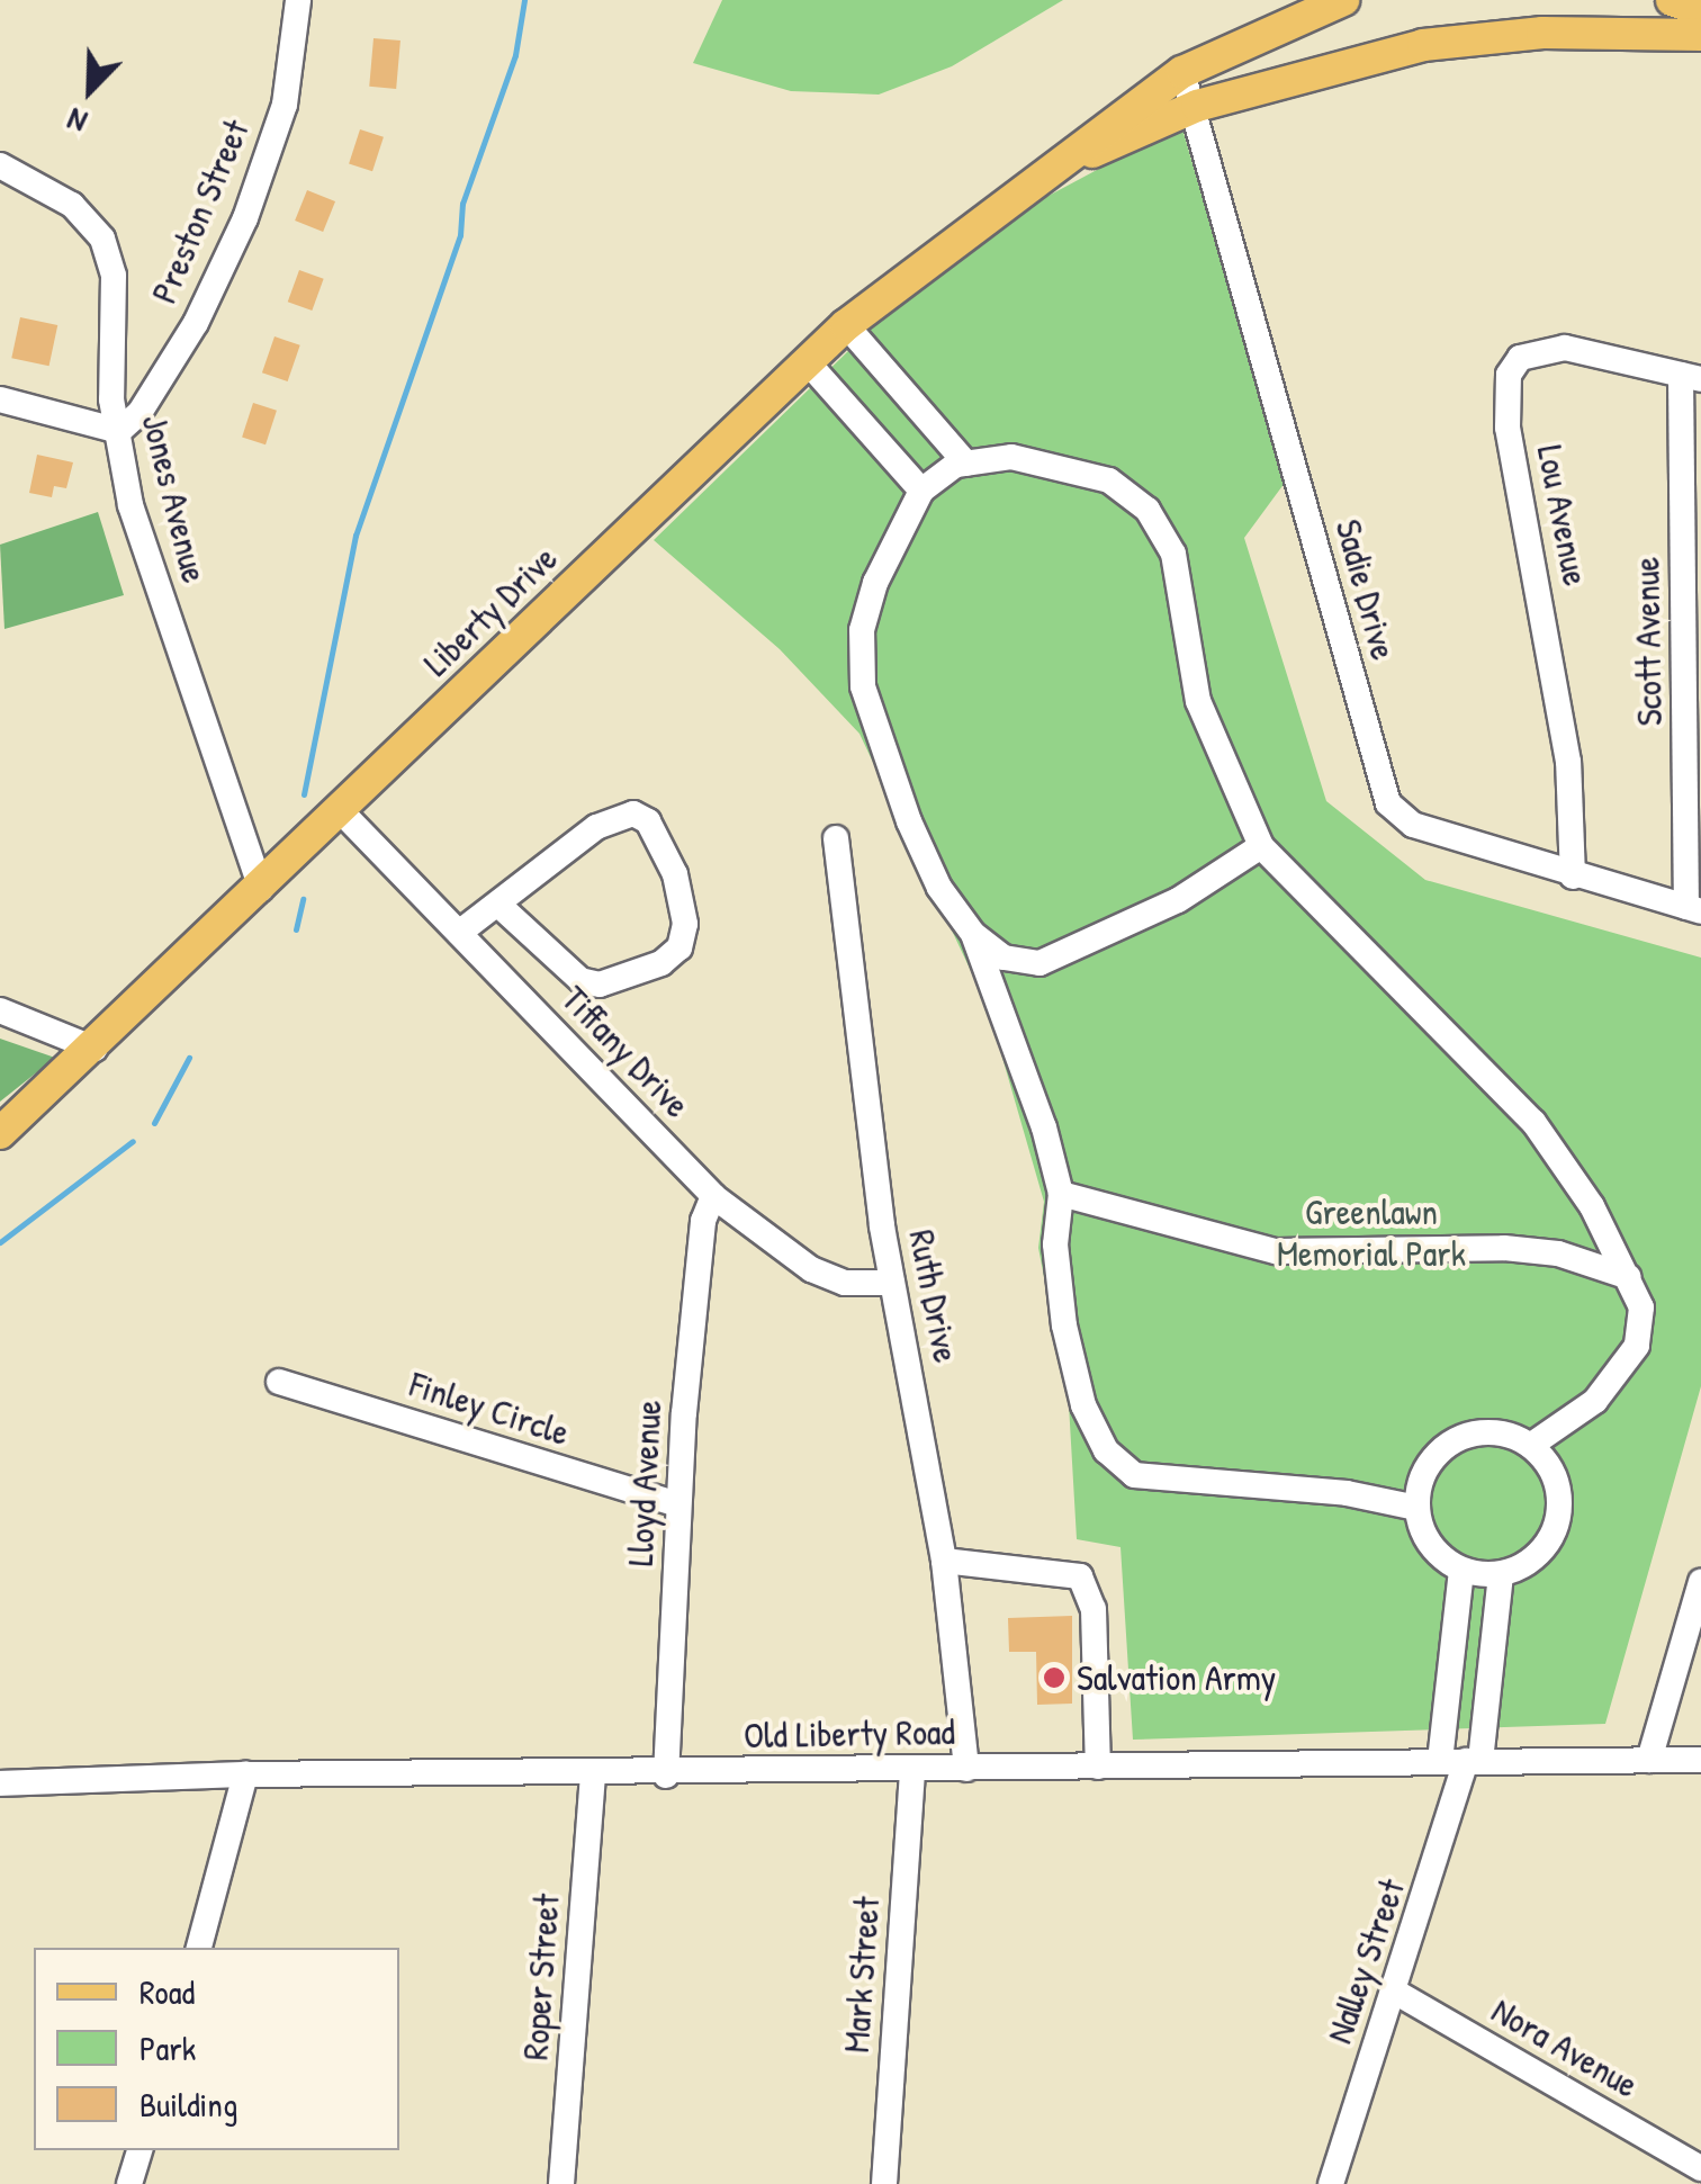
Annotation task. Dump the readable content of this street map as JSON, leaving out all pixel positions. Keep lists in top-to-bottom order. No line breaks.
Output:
{"streets":{"main road":["Liberty Drive"],"street":["Preston Street","Jones Avenue","Lou Avenue","Sadie Drive","Scott Avenue","Tiffany Drive","Ruth Drive","Finley Circle","Lloyd Avenue","Old Liberty Road","Nalley Street","Mark Street","Roper Street","Nora Avenue"]},"crossings":[["Preston Street","Jones Avenue"],["Jones Avenue","Liberty Drive"],["Lou Avenue","Sadie Drive"],["Lou Avenue","Scott Avenue"],["Sadie Drive","Liberty Drive"],["Sadie Drive","Scott Avenue"],["Liberty Drive","Tiffany Drive"],["Tiffany Drive","Ruth Drive"],["Tiffany Drive","Lloyd Avenue"],["Ruth Drive","Old Liberty Road"],["Finley Circle","Lloyd Avenue"],["Lloyd Avenue","Old Liberty Road"],["Old Liberty Road","Nalley Street"],["Old Liberty Road","Mark Street"],["Old Liberty Road","Roper Street"],["Nalley Street","Nora Avenue"]],"parks":["Greenlawn Memorial Park"],"places":["Salvation Army"],"legend":["Road","Park","Building"],"north":"bottom left"}
